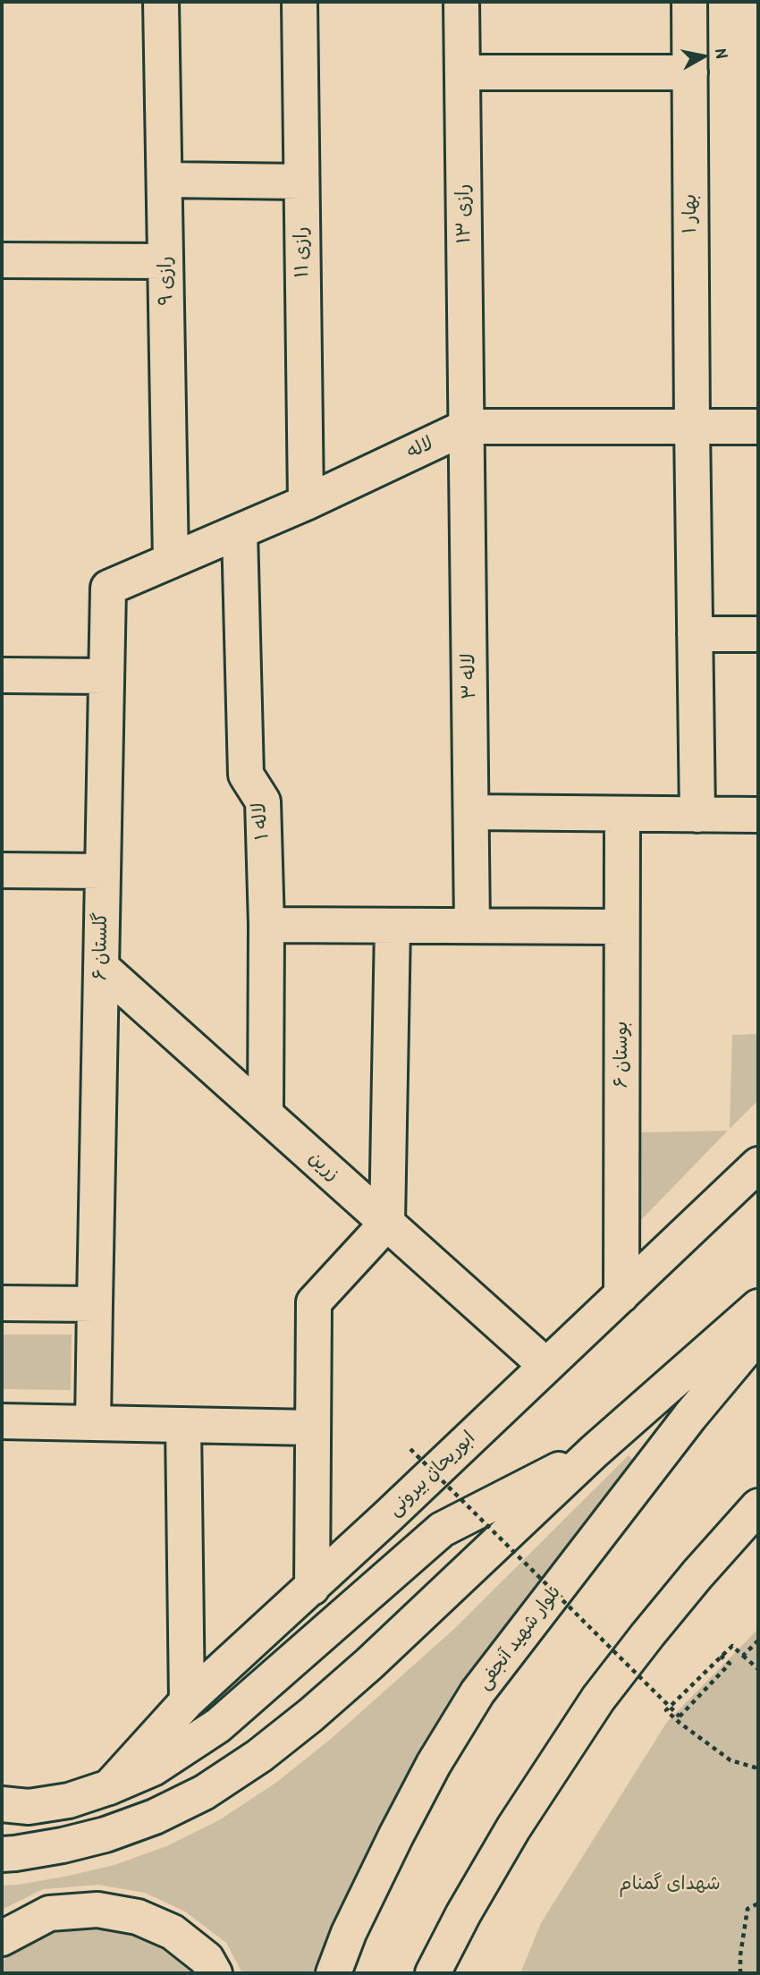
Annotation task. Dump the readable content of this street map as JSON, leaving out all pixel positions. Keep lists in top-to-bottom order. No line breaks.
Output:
{"streets":{"street":["رازی ۱۳","بهار ۱","رازی ۱۱","رازی ۹","لاله","لاله ۳","لاله ۱","گلستان ۶","بوستان ۶","زرین","ابوریحان بیرونی","بلوار شهید آنجفی"]},"crossings":[["رازی ۱۳","لاله"],["رازی ۱۳","لاله ۳"],["بهار ۱","لاله"],["رازی ۱۱","لاله"],["رازی ۹","لاله"],["لاله","لاله ۳"],["لاله","لاله ۱"],["لاله","گلستان ۶"],["لاله ۱","زرین"],["گلستان ۶","زرین"],["بوستان ۶","ابوریحان بیرونی"],["زرین","ابوریحان بیرونی"]],"parks":["شهدای گمنام"],"north":"right"}
